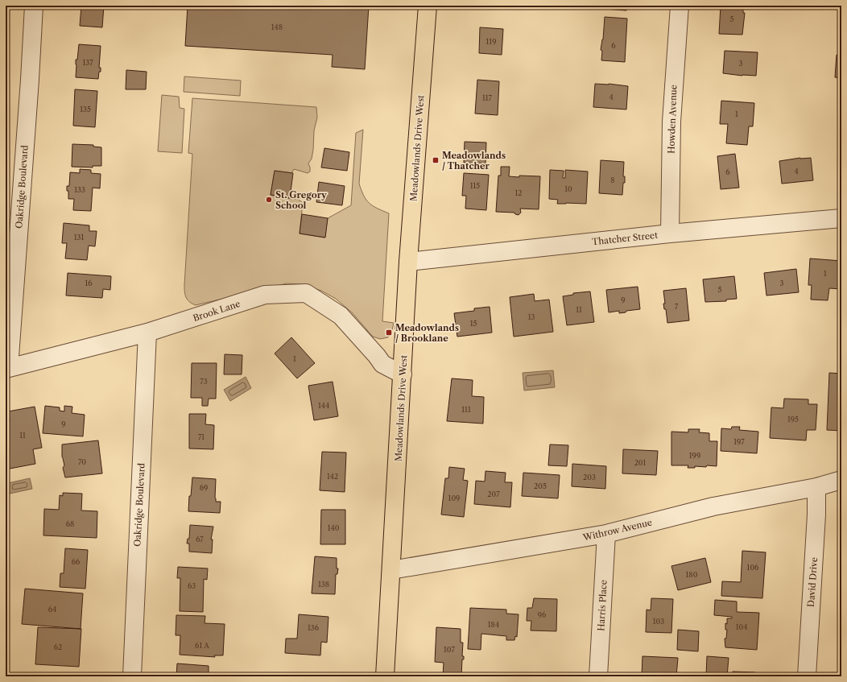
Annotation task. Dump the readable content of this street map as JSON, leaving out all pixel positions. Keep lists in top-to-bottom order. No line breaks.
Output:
{"streets":{"main road":["Meadowlands Drive West"],"street":["Howden Avenue","Oakridge Boulevard","Thatcher Street","Brook Lane","Withrow Avenue","David Drive","Harris Place"]},"crossings":[["Howden Avenue","Thatcher Street"],["Meadowlands Drive West","Thatcher Street"],["Meadowlands Drive West","Brook Lane"],["Meadowlands Drive West","Withrow Avenue"],["Oakridge Boulevard","Brook Lane"],["Withrow Avenue","David Drive"],["Withrow Avenue","Harris Place"]],"places":{"transit":["Meadowlands / Thatcher","Meadowlands / Brooklane"],"other":["St. Gregory School"]},"house_numbers":["5","148","119","6","137","3","4","117","135","1","4","6","8","115","10","133","12","131","1","16","3","5","9","7","11","13","15","1","73","144","111","195","9","11","71","197","199","70","201","142","203","205","69","207","109","68","140","67","66","106","180","138","63","64","96","103","184","104","136","61 A","62","107"]}
